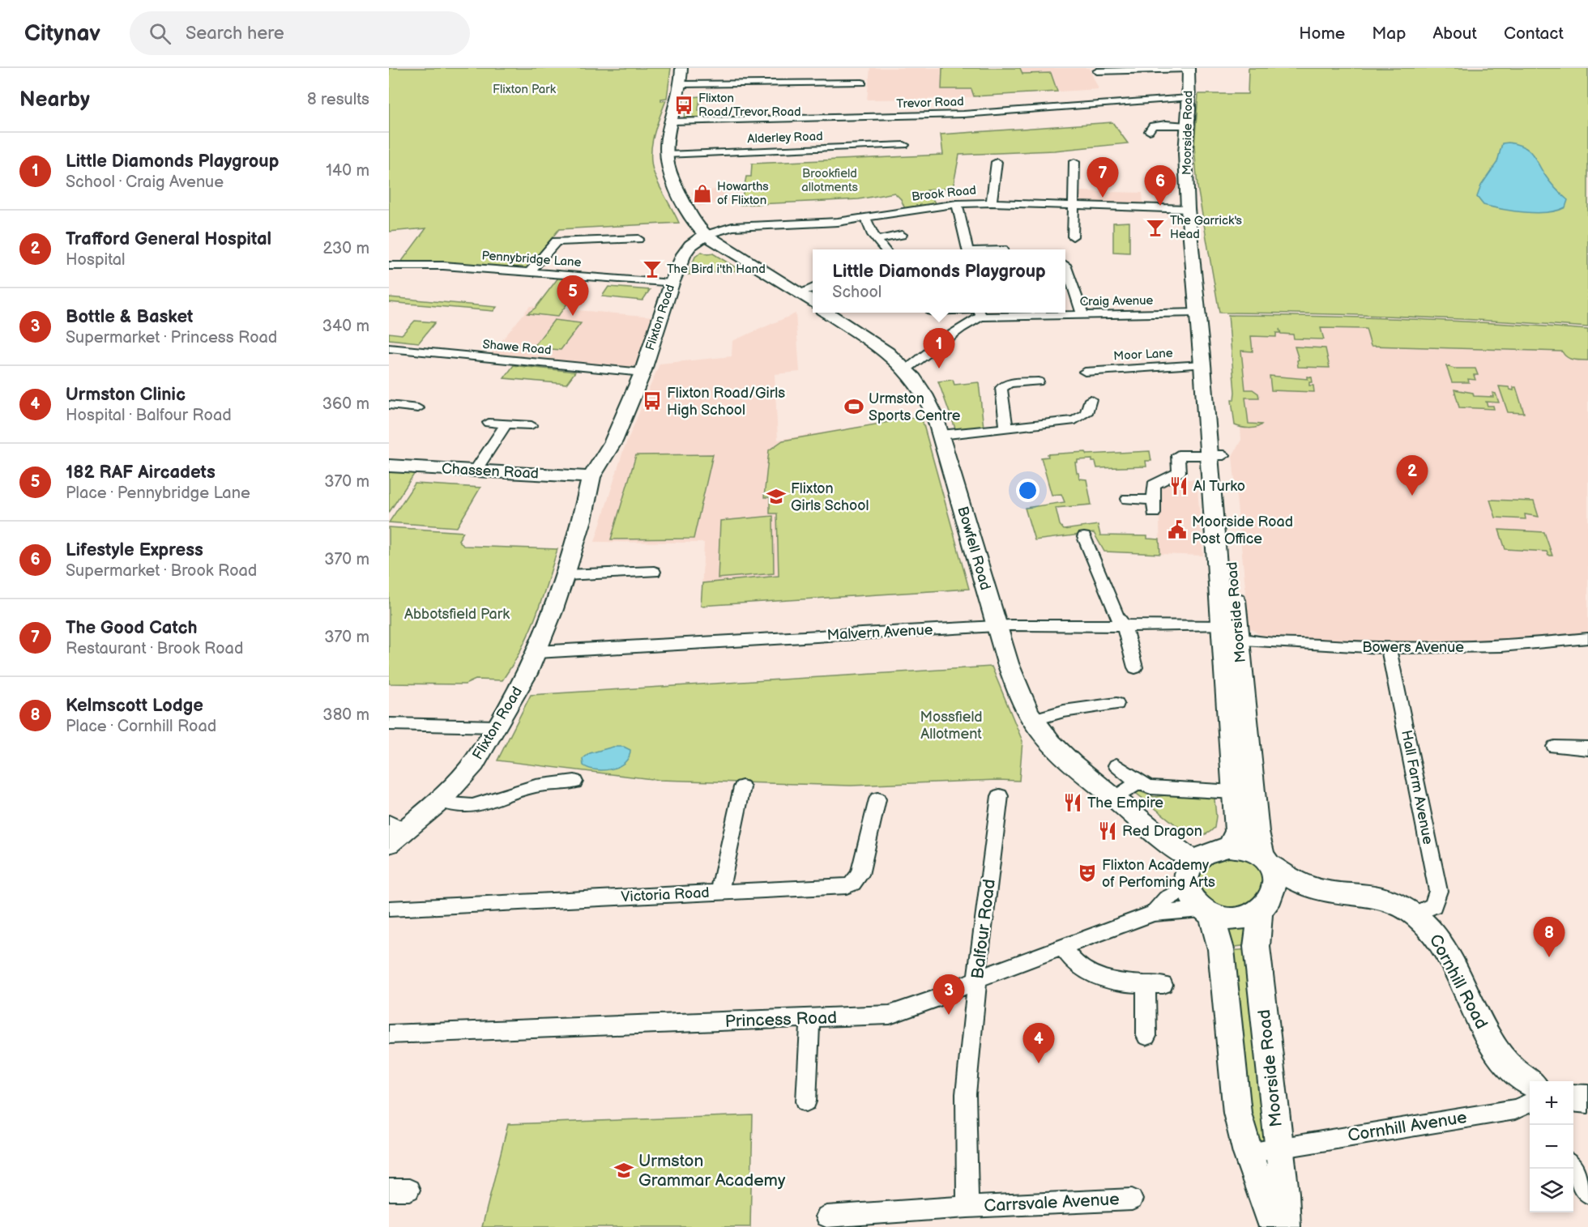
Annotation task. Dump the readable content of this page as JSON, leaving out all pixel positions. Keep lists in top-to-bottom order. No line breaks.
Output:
{"streets":{"street":["Trevor Road","Moorside Road","Alderley Road","Brook Road","Pennybridge Lane","Craig Avenue","Flixton Road","Shawe Road","Moor Lane","Chassen Road","Bowfell Road","Malvern Avenue","Bowers Avenue","Hall Farm Avenue","Victoria Road","Balfour Road","Cornhill Road","Princess Road","Cornhill Avenue","Carrsvale Avenue"]},"crossings":[["Trevor Road","Moorside Road"],["Moorside Road","Brook Road"],["Moorside Road","Craig Avenue"],["Moorside Road","Moor Lane"],["Moorside Road","Bowfell Road"],["Moorside Road","Malvern Avenue"],["Moorside Road","Bowers Avenue"],["Moorside Road","Cornhill Road"],["Moorside Road","Princess Road"],["Moorside Road","Cornhill Avenue"],["Brook Road","Flixton Road"],["Pennybridge Lane","Flixton Road"],["Craig Avenue","Bowfell Road"],["Flixton Road","Shawe Road"],["Flixton Road","Chassen Road"],["Flixton Road","Malvern Avenue"],["Bowfell Road","Malvern Avenue"],["Bowfell Road","Cornhill Road"],["Bowfell Road","Princess Road"],["Malvern Avenue","Bowers Avenue"],["Bowers Avenue","Hall Farm Avenue"],["Hall Farm Avenue","Cornhill Road"],["Balfour Road","Princess Road"],["Balfour Road","Carrsvale Avenue"],["Cornhill Road","Princess Road"],["Cornhill Road","Cornhill Avenue"]],"parks":["Flixton Park","Brookfield allotments","Abbotsfield Park","Mossfield Allotment"],"places":{"bus stop":["Flixton Road/Trevor Road","Flixton Road/Girls High School"],"shop":["Howarths of Flixton"],"bar":["The Garrick's Head","The Bird i'th Hand"],"sports":["Urmston Sports Centre"],"restaurant":["Al Turko","The Empire","Red Dragon"],"school or university":["Flixton Girls School","Urmston Grammar Academy"],"public building":["Moorside Road Post Office"],"theatre":["Flixton Academy of Perfoming Arts"]},"page":{"header":"Citynav","search":"Search here","nav":["Home","Map","About","Contact"],"heading":["Nearby","8 results"],"list":[{"mark":"1","name":"Little Diamonds Playgroup","note":"School · Craig Avenue","value":"140 m"},{"mark":"2","name":"Trafford General Hospital","note":"Hospital","value":"230 m"},{"mark":"3","name":"Bottle & Basket","note":"Supermarket · Princess Road","value":"340 m"},{"mark":"4","name":"Urmston Clinic","note":"Hospital · Balfour Road","value":"360 m"},{"mark":"5","name":"182 RAF Aircadets","note":"Place · Pennybridge Lane","value":"370 m"},{"mark":"6","name":"Lifestyle Express","note":"Supermarket · Brook Road","value":"370 m"},{"mark":"7","name":"The Good Catch","note":"Restaurant · Brook Road","value":"370 m"},{"mark":"8","name":"Kelmscott Lodge","note":"Place · Cornhill Road","value":"380 m"}],"pins":["7","6","5","1","2","8","3","4"],"popup":["Little Diamonds Playgroup","School"],"map_buttons":["+","−"]}}
